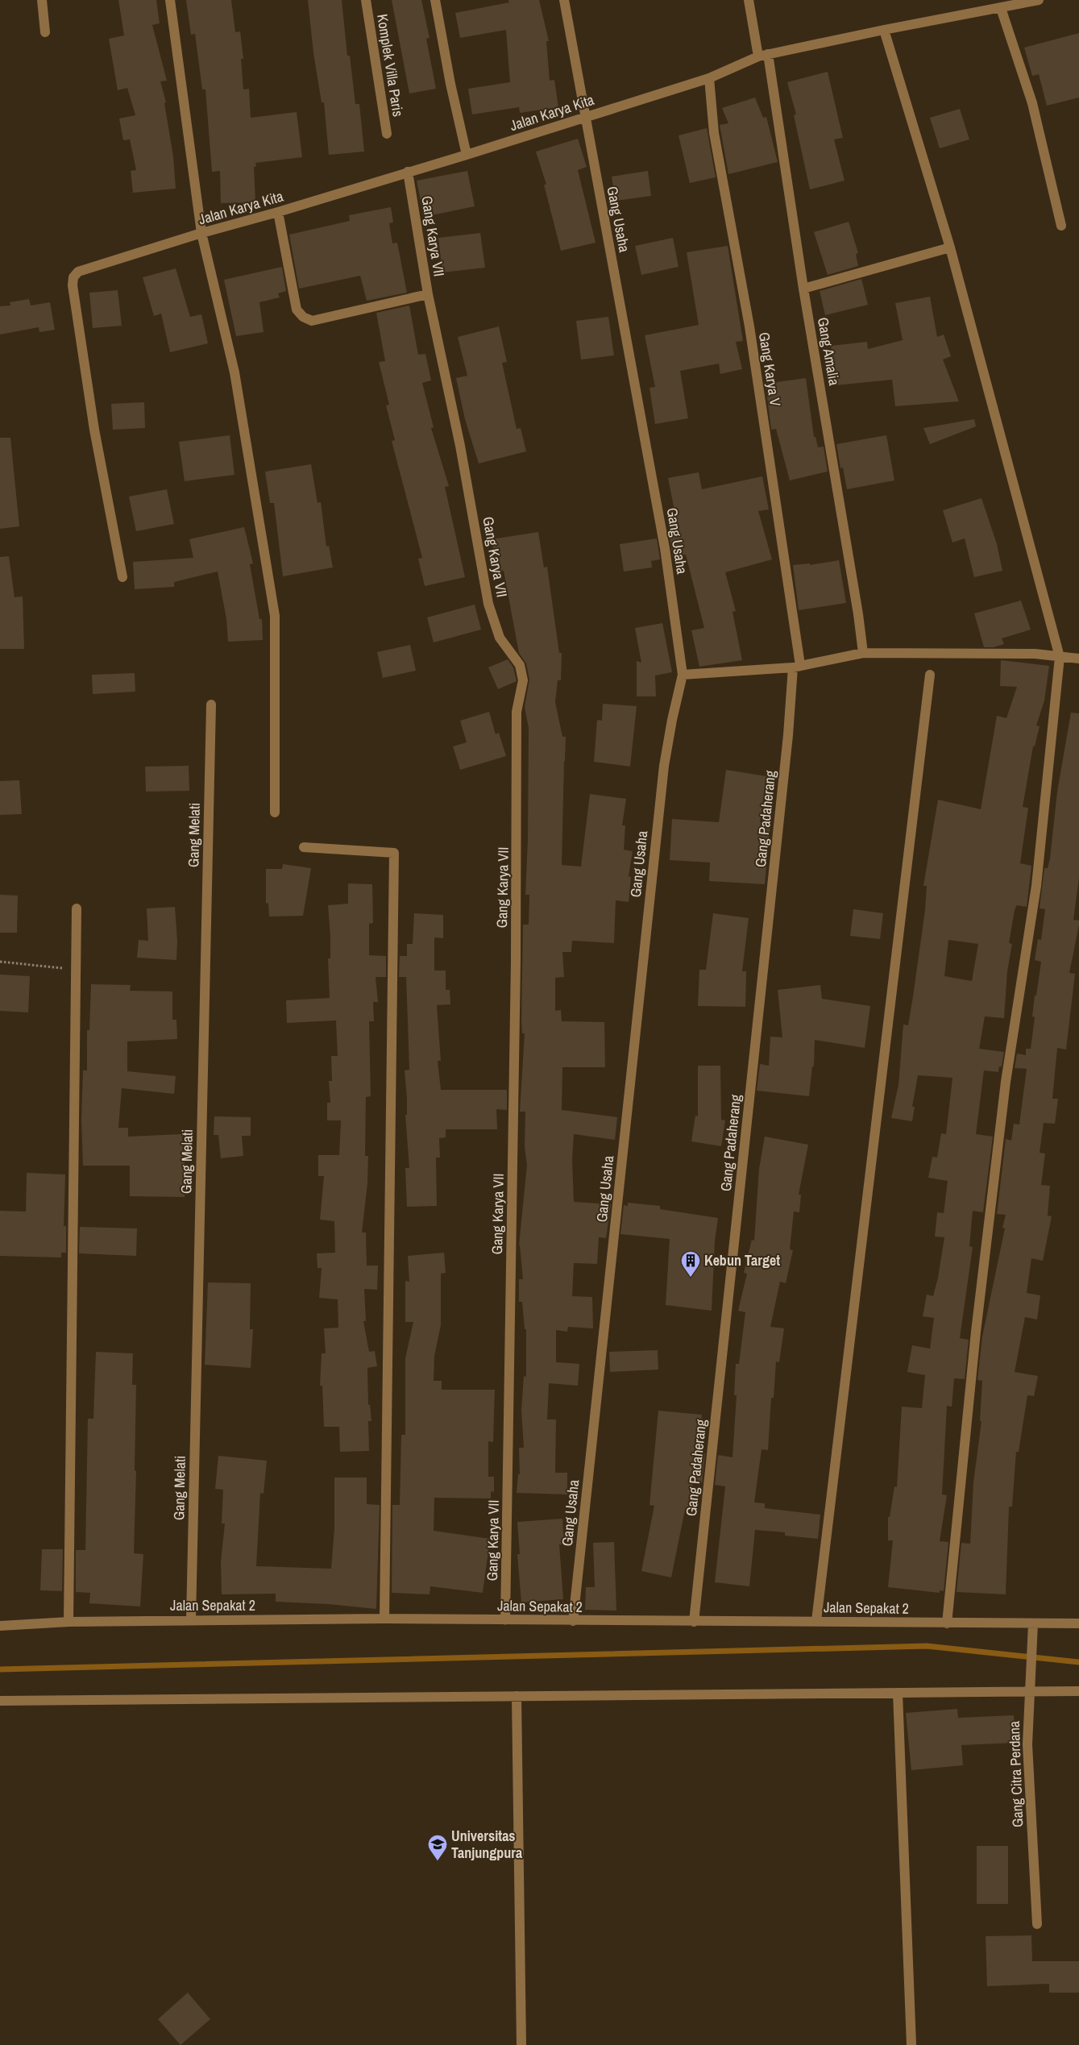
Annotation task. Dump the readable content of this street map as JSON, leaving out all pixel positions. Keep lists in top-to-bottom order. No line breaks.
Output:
{"streets":{"street":["Komplek Villa Paris","Jalan Karya Kita","Gang Usaha","Gang Karya VII","Gang Amalia","Gang Karya V","Gang Padaherang","Gang Melati","Jalan Sepakat 2","Gang Citra Perdana"]},"crossings":[["Jalan Karya Kita","Gang Usaha"],["Jalan Karya Kita","Gang Karya VII"],["Jalan Karya Kita","Gang Amalia"],["Jalan Karya Kita","Gang Karya V"],["Gang Usaha","Jalan Sepakat 2"],["Gang Karya VII","Jalan Sepakat 2"],["Gang Karya V","Gang Padaherang"],["Gang Padaherang","Jalan Sepakat 2"],["Gang Melati","Jalan Sepakat 2"],["Jalan Sepakat 2","Gang Citra Perdana"]],"places":{"building":["Kebun Target"],"school or university":["Universitas Tanjungpura"]}}
